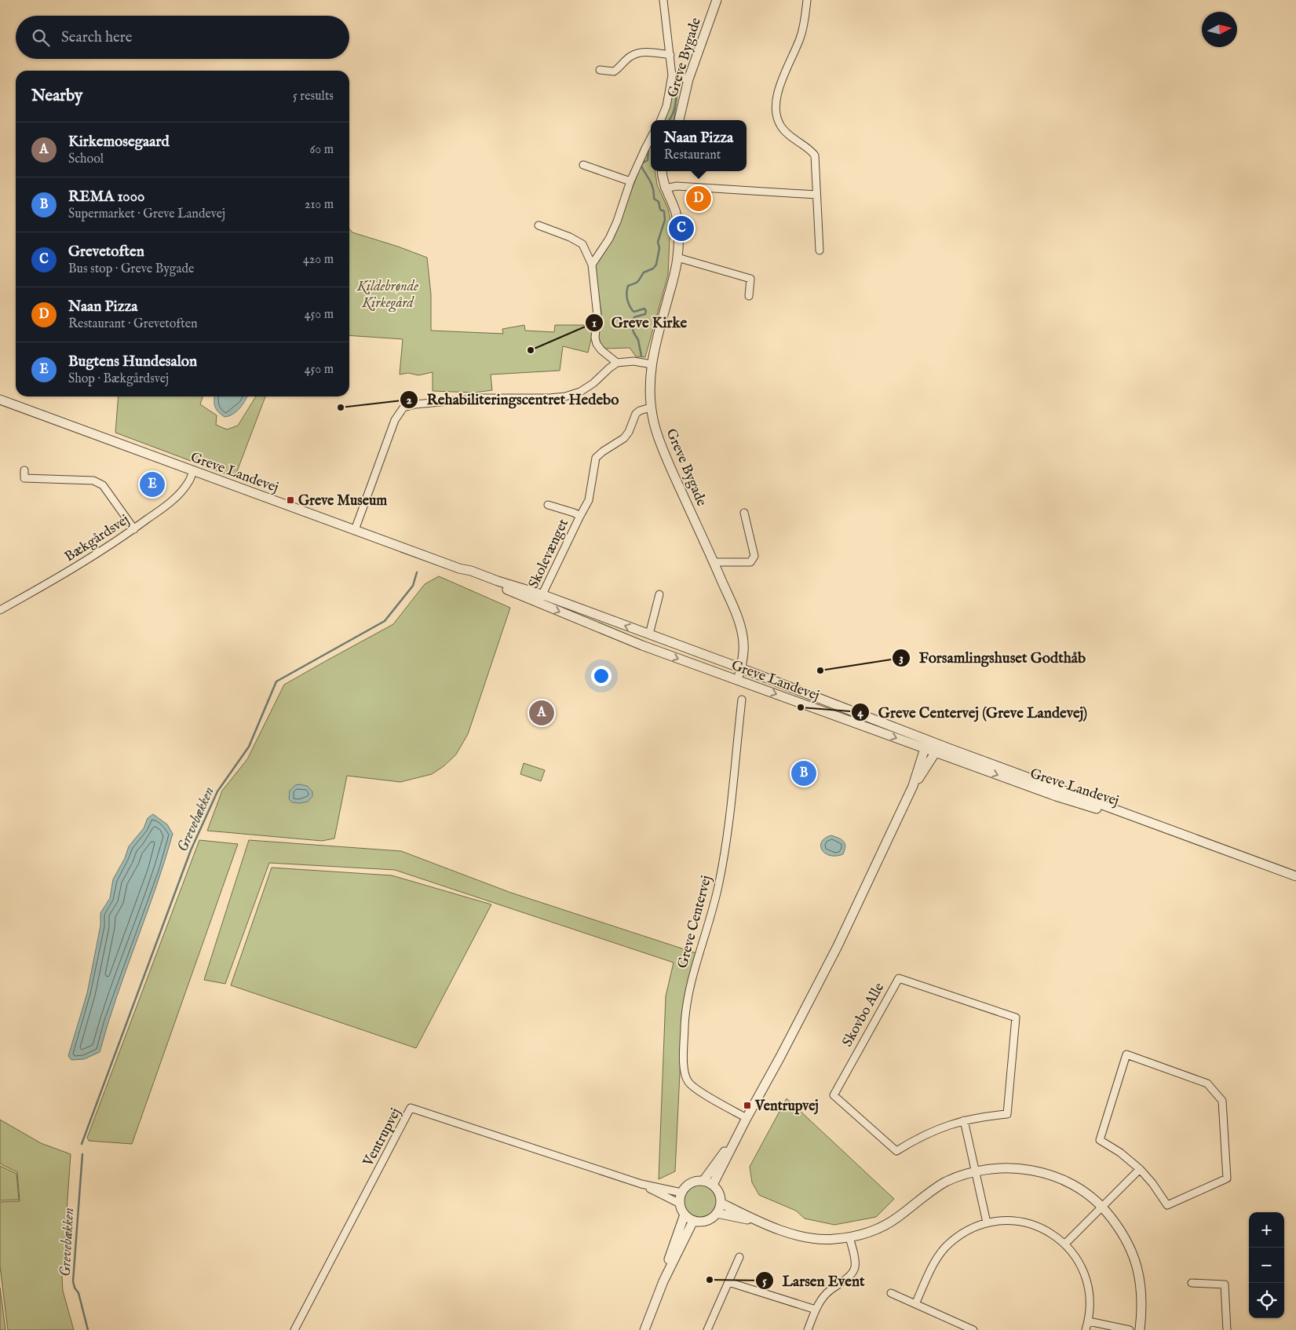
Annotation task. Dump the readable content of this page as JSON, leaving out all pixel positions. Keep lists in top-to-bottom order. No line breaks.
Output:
{"streets":{"street":["Greve Bygade","Greve Landevej","Bækgårdsvej","Skolevænget","Greve Centervej","Skovbo Alle","Ventrupvej"]},"crossings":[["Greve Bygade","Greve Landevej"],["Greve Bygade","Skolevænget"],["Greve Landevej","Bækgårdsvej"],["Greve Landevej","Skolevænget"]],"water":["Grevebækken"],"parks":["Kildebrønde Kirkegård"],"places":{"other":["Greve Kirke","Rehabiliteringscentret Hedebo","Forsamlingshuset Godthåb","Greve Centervej (Greve Landevej)","Larsen Event"],"transit":["Greve Museum","Ventrupvej"]},"north":"right","page":{"search":"Search here","heading":["Nearby","5 results"],"popup":["Naan Pizza","Restaurant"],"list":[{"mark":"A","name":"Kirkemosegaard","note":"School","value":"60 m"},{"mark":"B","name":"REMA 1000","note":"Supermarket · Greve Landevej","value":"210 m"},{"mark":"C","name":"Grevetoften","note":"Bus stop · Greve Bygade","value":"420 m"},{"mark":"D","name":"Naan Pizza","note":"Restaurant · Grevetoften","value":"450 m"},{"mark":"E","name":"Bugtens Hundesalon","note":"Shop · Bækgårdsvej","value":"450 m"}],"pins":["D","C","E","A","B"],"map_buttons":["+","−"]}}
